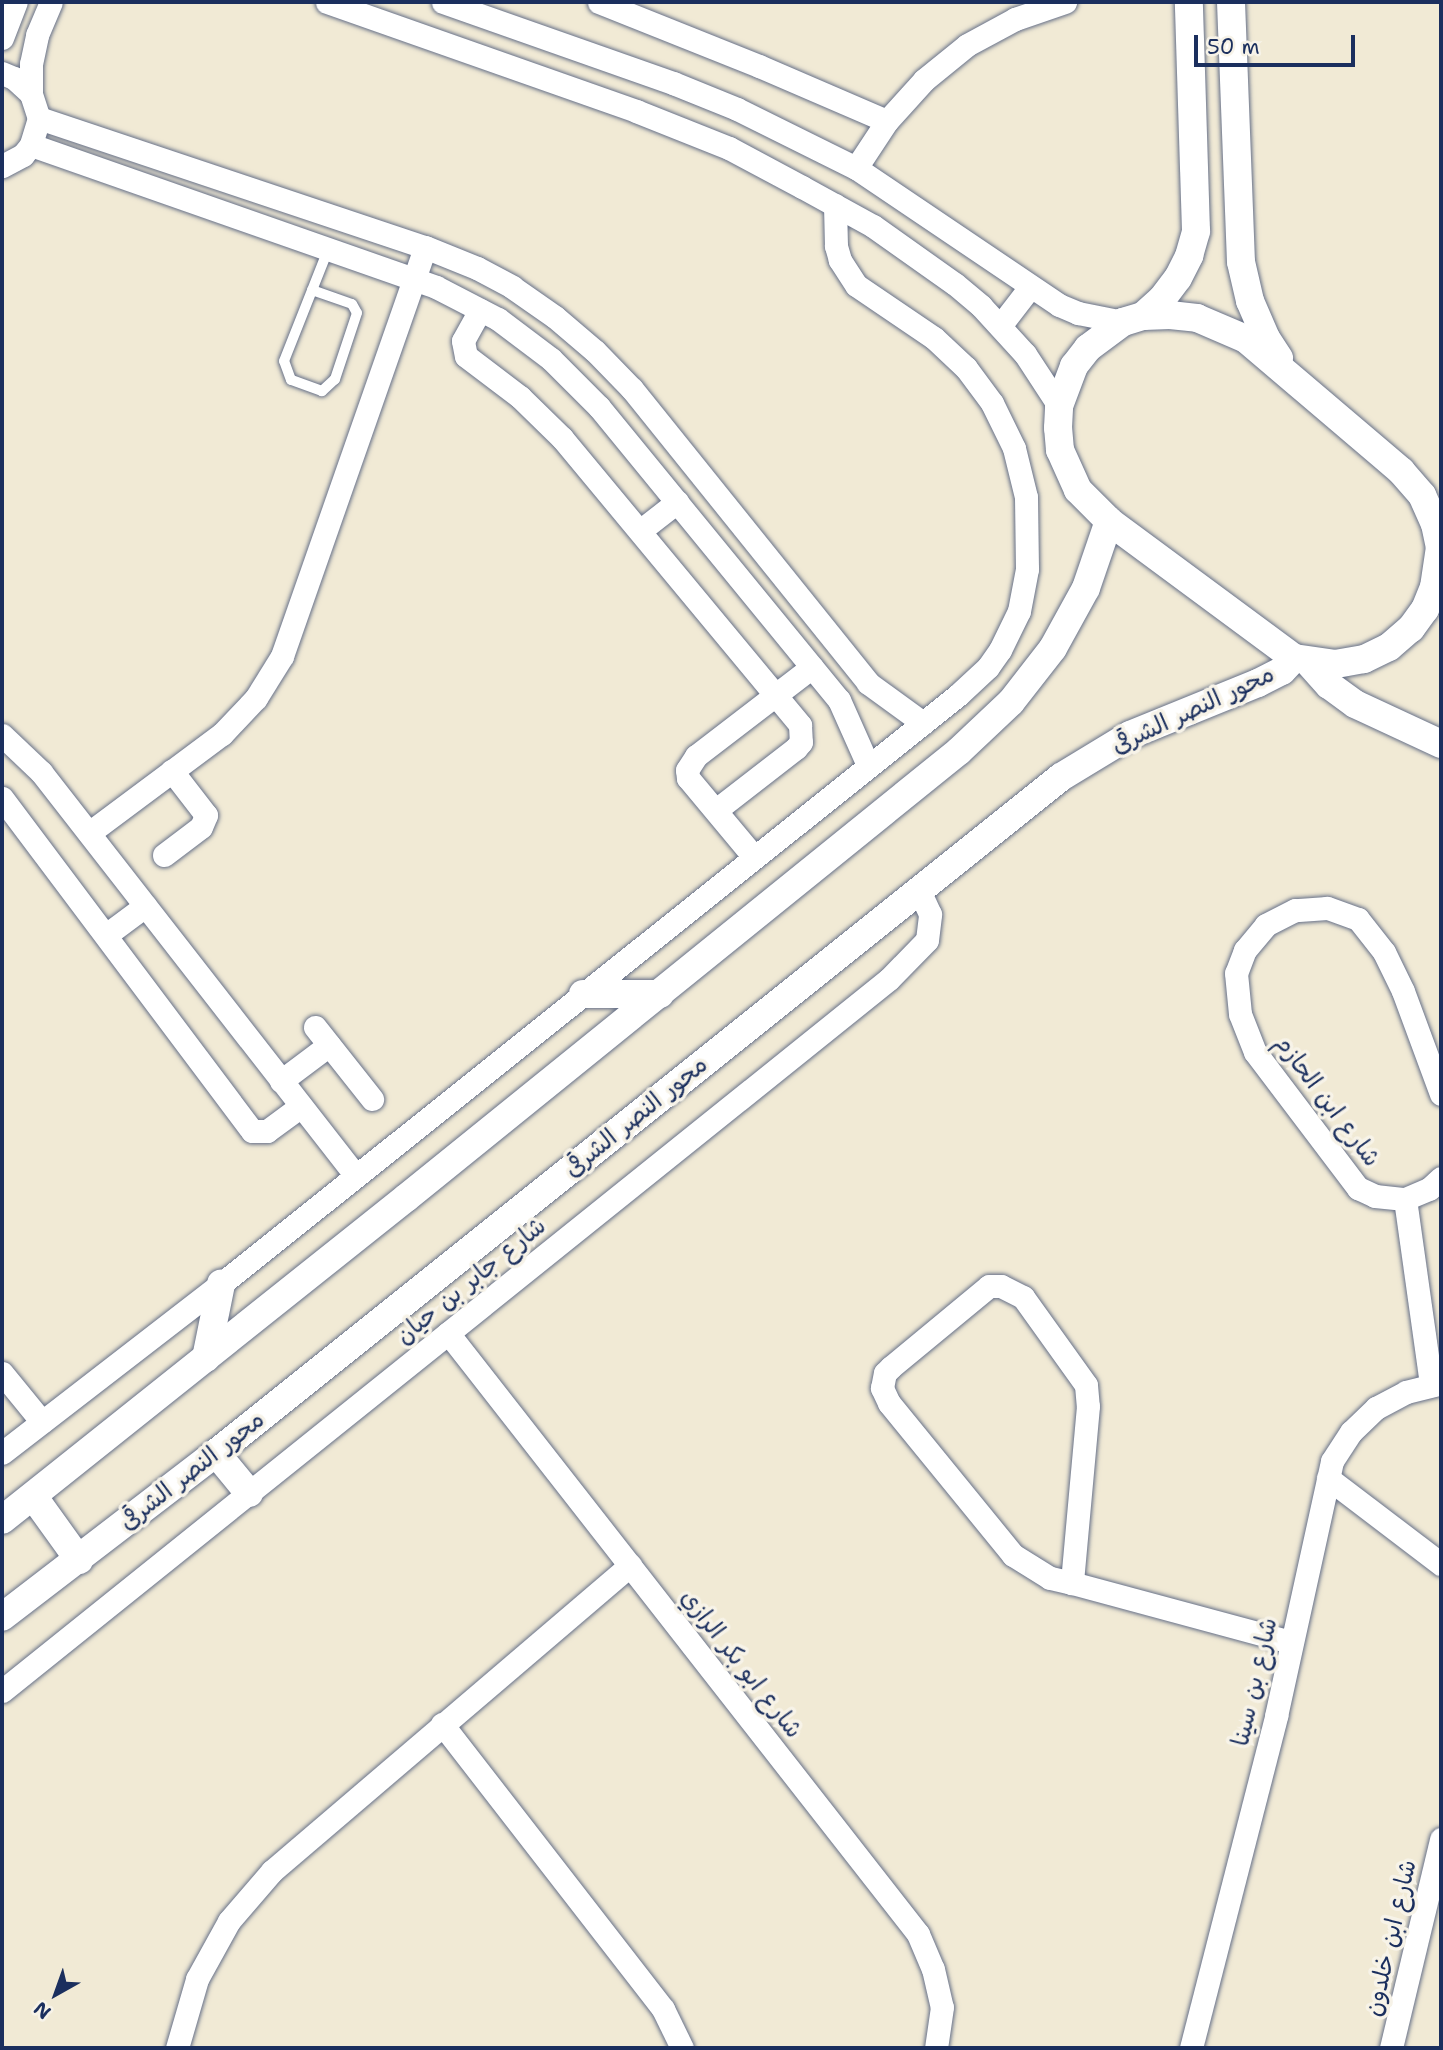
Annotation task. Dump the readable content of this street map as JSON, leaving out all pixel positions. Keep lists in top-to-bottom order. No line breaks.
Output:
{"streets":{"street":["محور النصر الشرقى","شارع ابن الحازم","شارع جابر بن حيان","شارع ابو بكر الرازي","شارع بن سينا","شارع ابن خلدون"]},"crossings":[["محور النصر الشرقى","شارع جابر بن حيان"],["شارع جابر بن حيان","شارع ابو بكر الرازي"]],"scale_bar":"50 m","north":"bottom left"}
